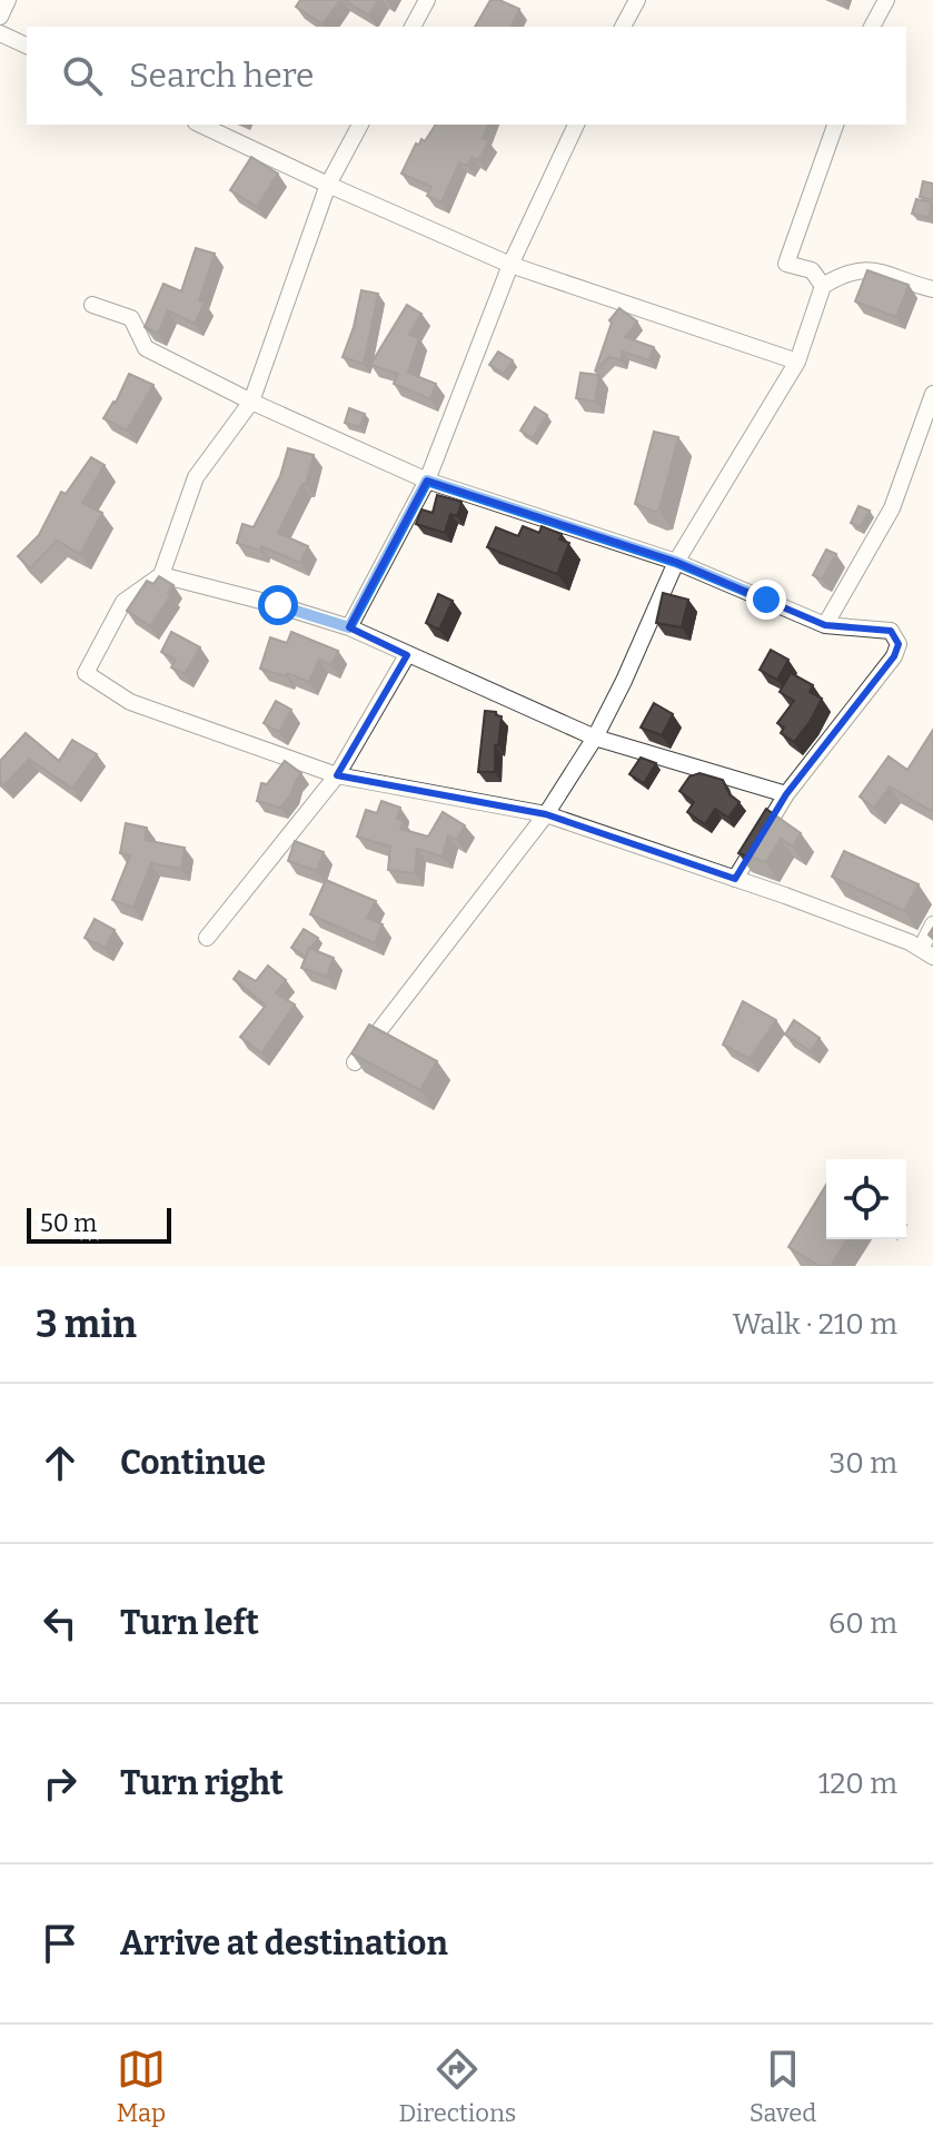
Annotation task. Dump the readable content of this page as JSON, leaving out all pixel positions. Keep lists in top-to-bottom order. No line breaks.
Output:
{"scale_bar":"50 m","page":{"search":"Search here","scale":"50 m","heading":["3 min","Walk · 210 m"],"list":[["Continue","30 m"],["Turn left","60 m"],["Turn right","120 m"],"Arrive at destination"],"nav":["Map","Directions","Saved"]}}
